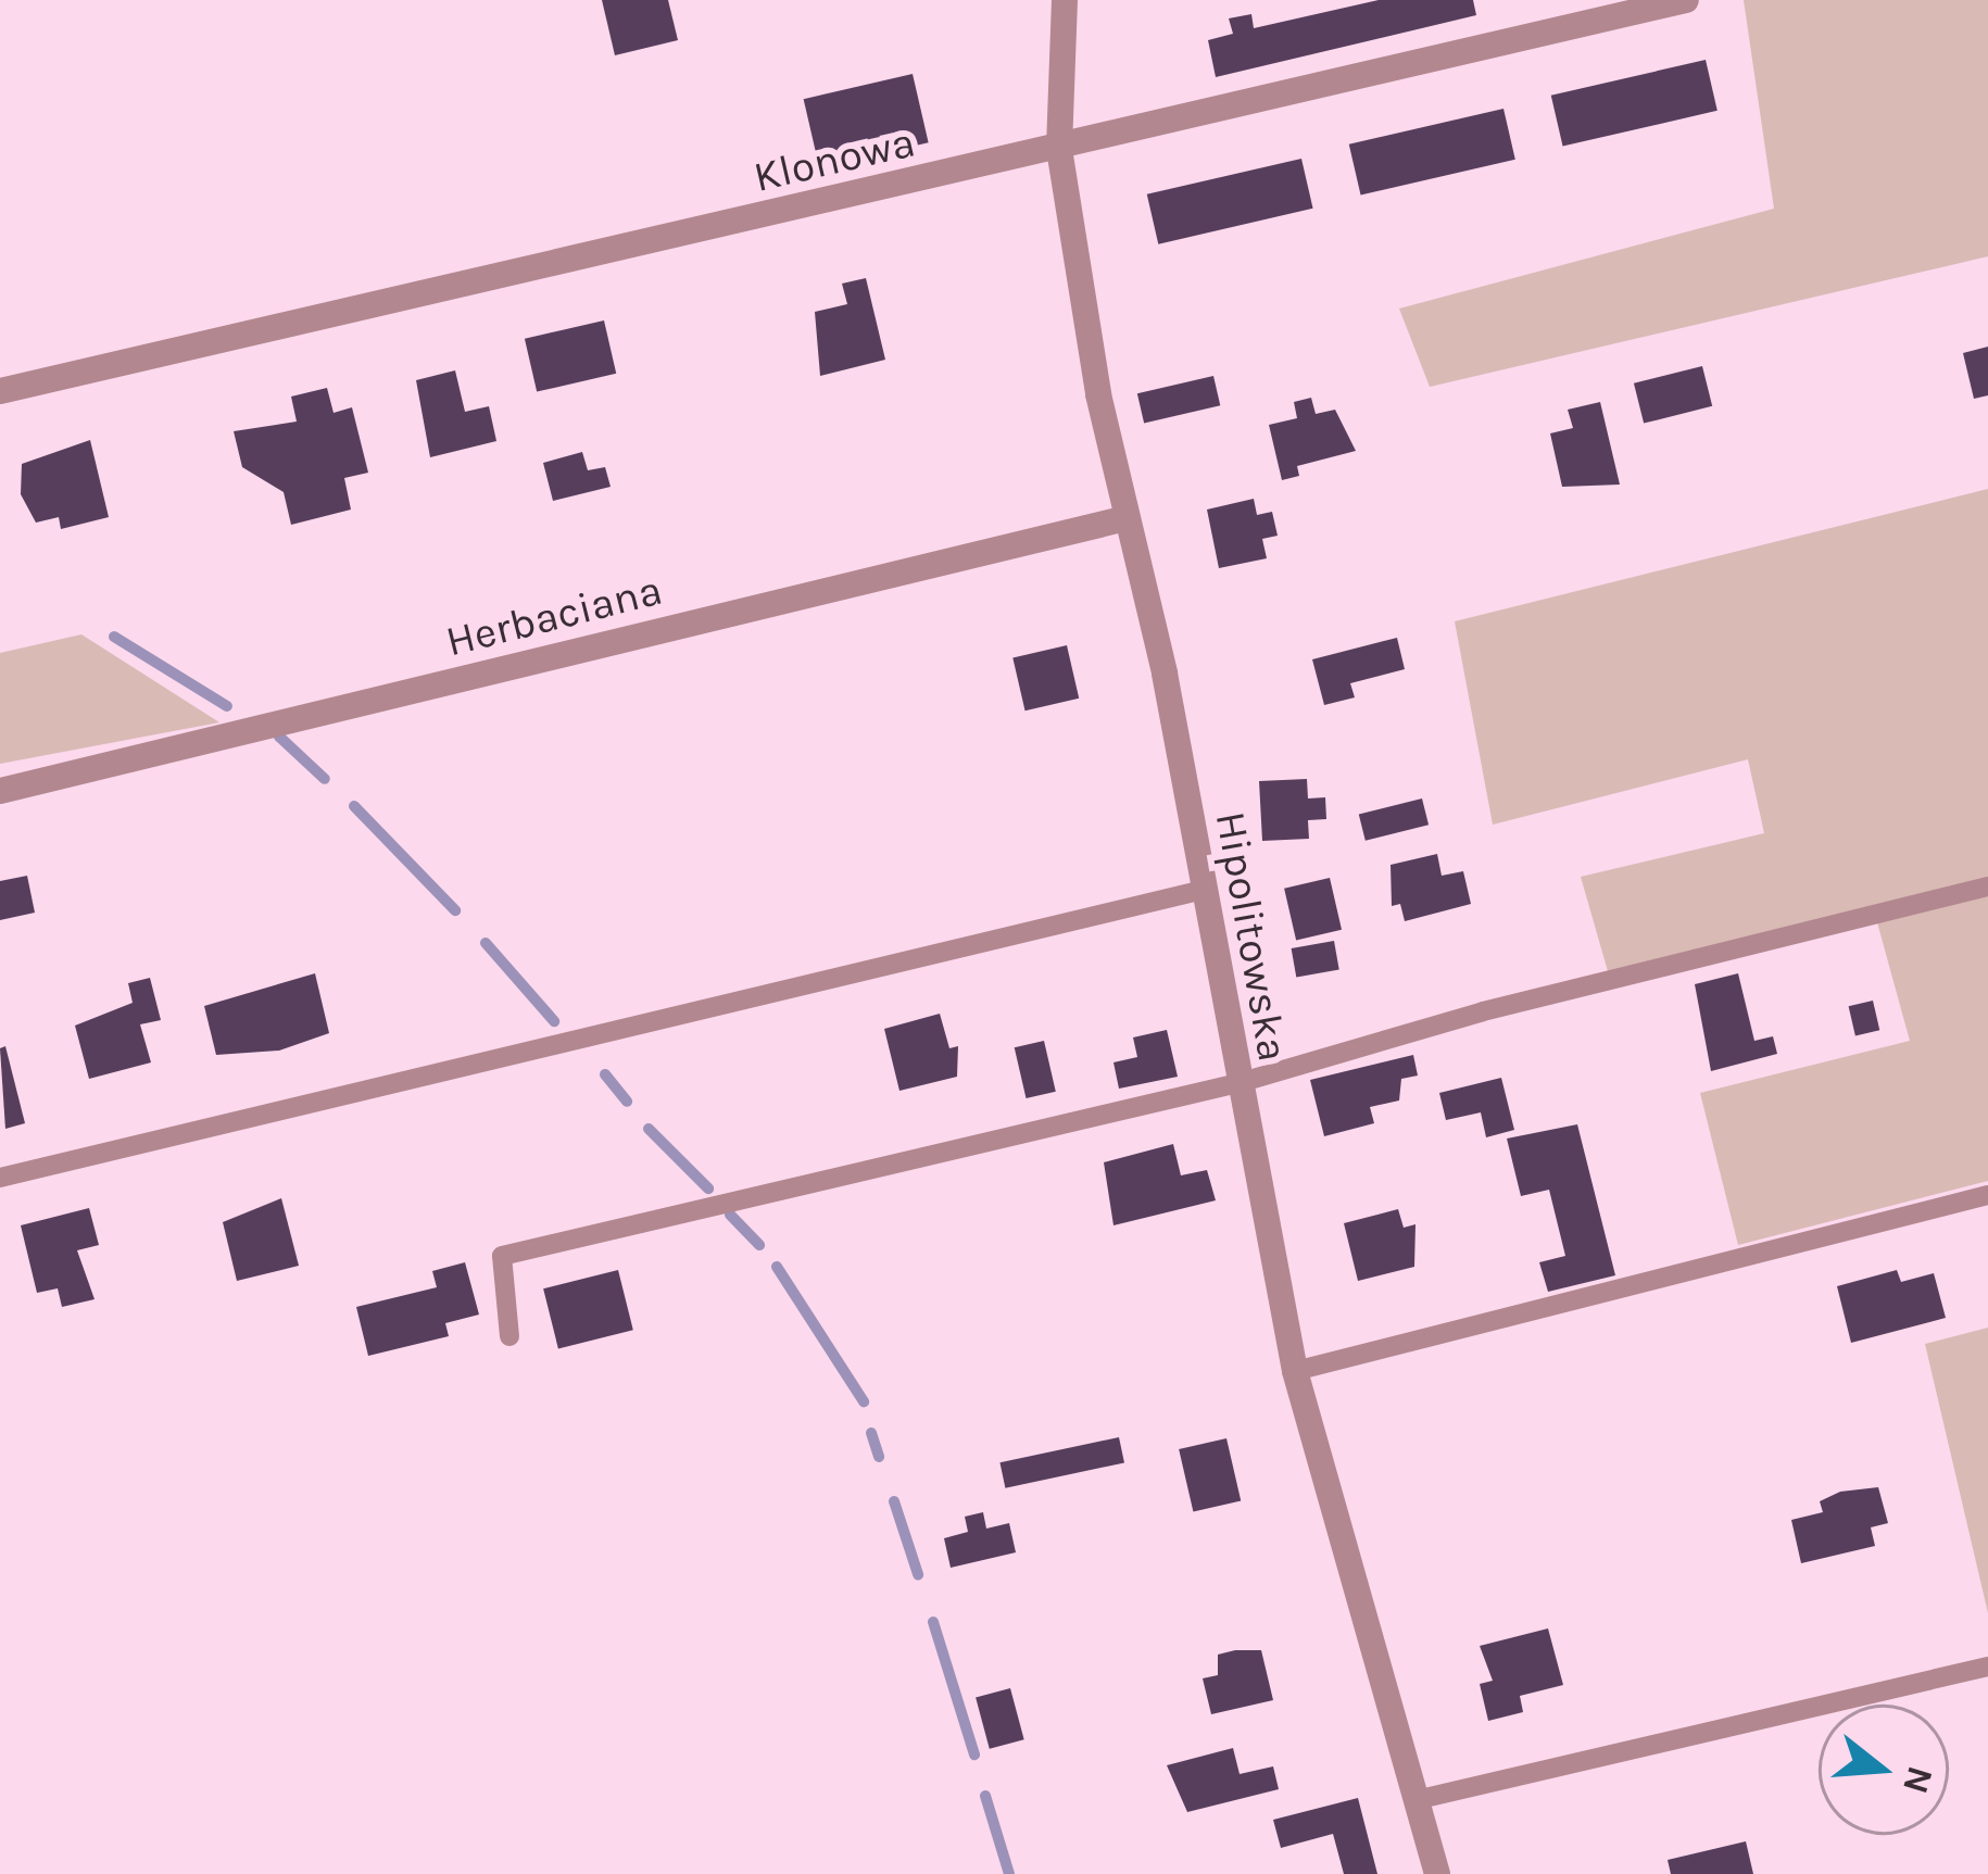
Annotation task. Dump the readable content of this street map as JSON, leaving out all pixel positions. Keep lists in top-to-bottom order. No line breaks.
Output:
{"streets":{"street":["Klonowa","Herbaciana","Hipolitowska"]},"crossings":[["Klonowa","Hipolitowska"],["Herbaciana","Hipolitowska"]],"north":"right"}
